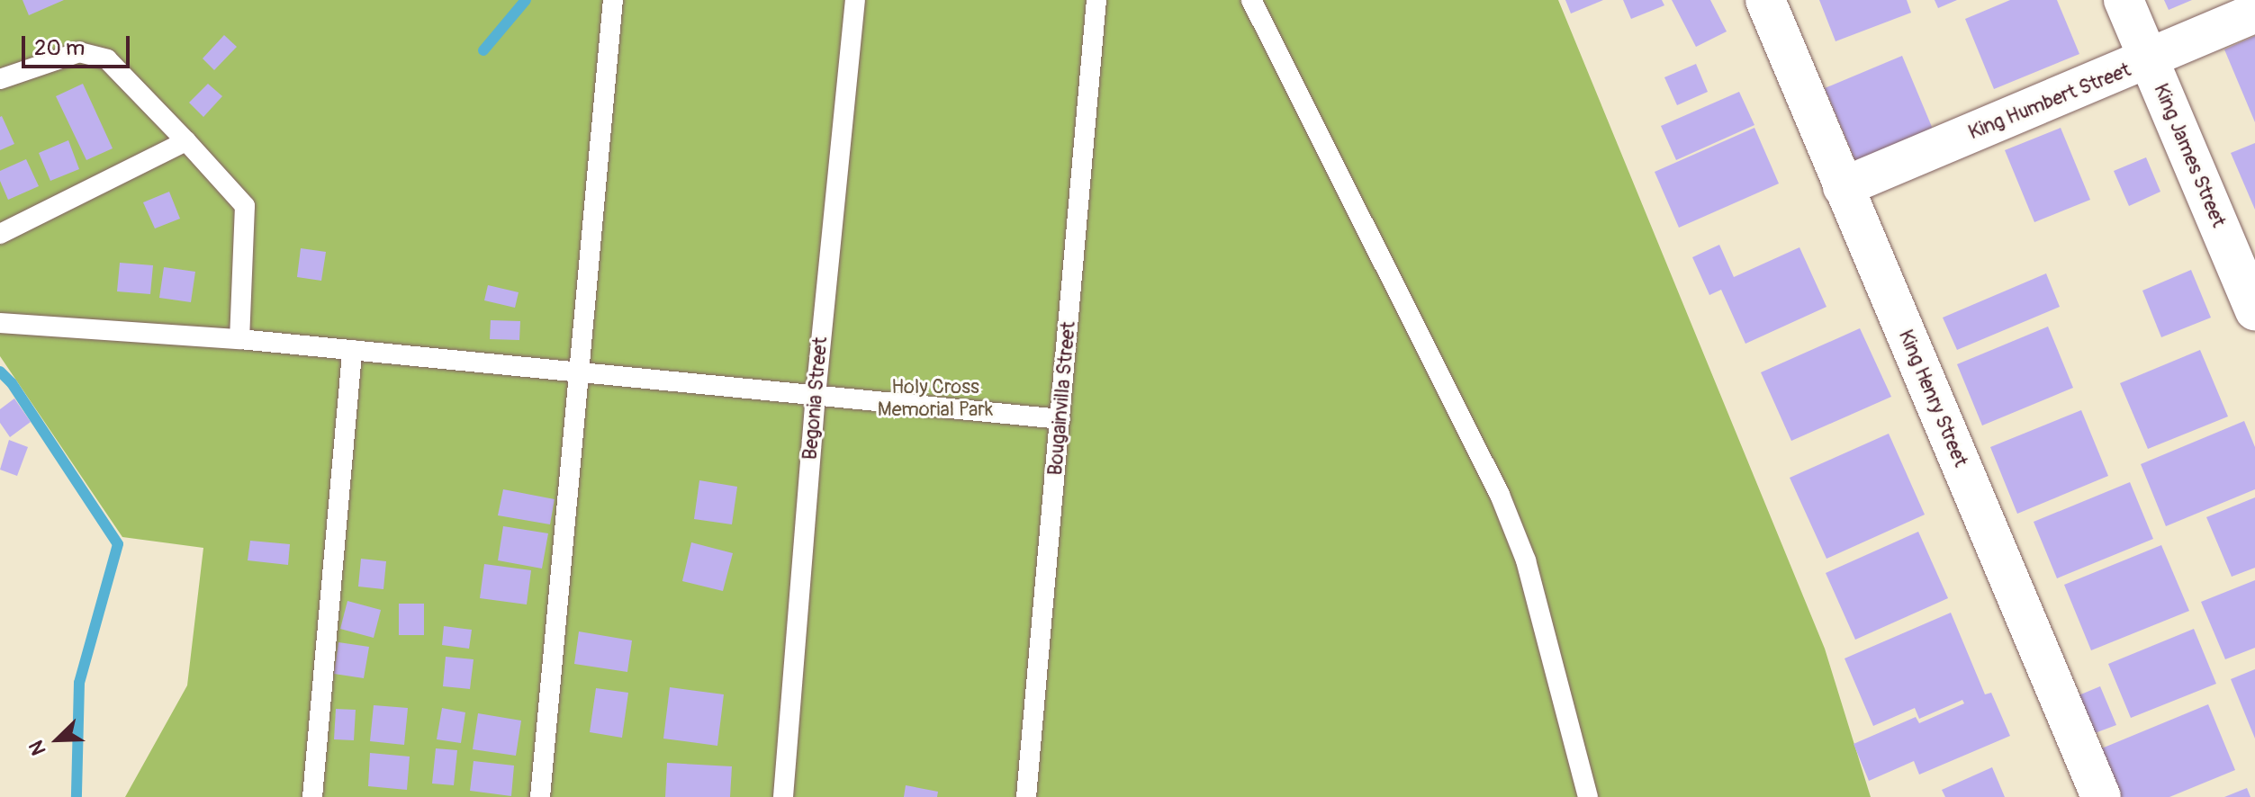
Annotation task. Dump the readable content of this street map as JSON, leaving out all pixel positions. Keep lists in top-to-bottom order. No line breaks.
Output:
{"streets":{"street":["King Humbert Street","King James Street","King Henry Street"],"lane":["Begonia Street","Bougainvilla Street"]},"crossings":[["King Humbert Street","King James Street"],["King Humbert Street","King Henry Street"]],"parks":["Holy Cross Memorial Park"],"scale_bar":"20 m","north":"bottom left"}
